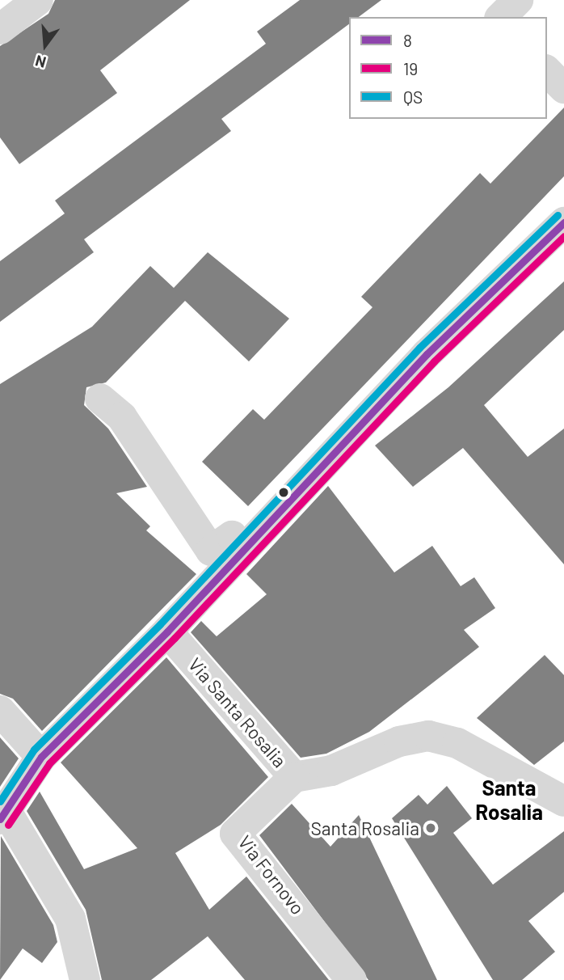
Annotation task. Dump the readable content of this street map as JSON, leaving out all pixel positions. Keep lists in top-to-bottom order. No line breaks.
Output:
{"streets":{"street":["Via Santa Rosalia","Via Fornovo"]},"crossings":[["Via Santa Rosalia","Via Fornovo"]],"districts":["Santa Rosalia"],"places":["Santa Rosalia"],"lines":["transit line QS","transit line 8","transit line 19"],"legend":["8","19","QS"],"north":"bottom"}
